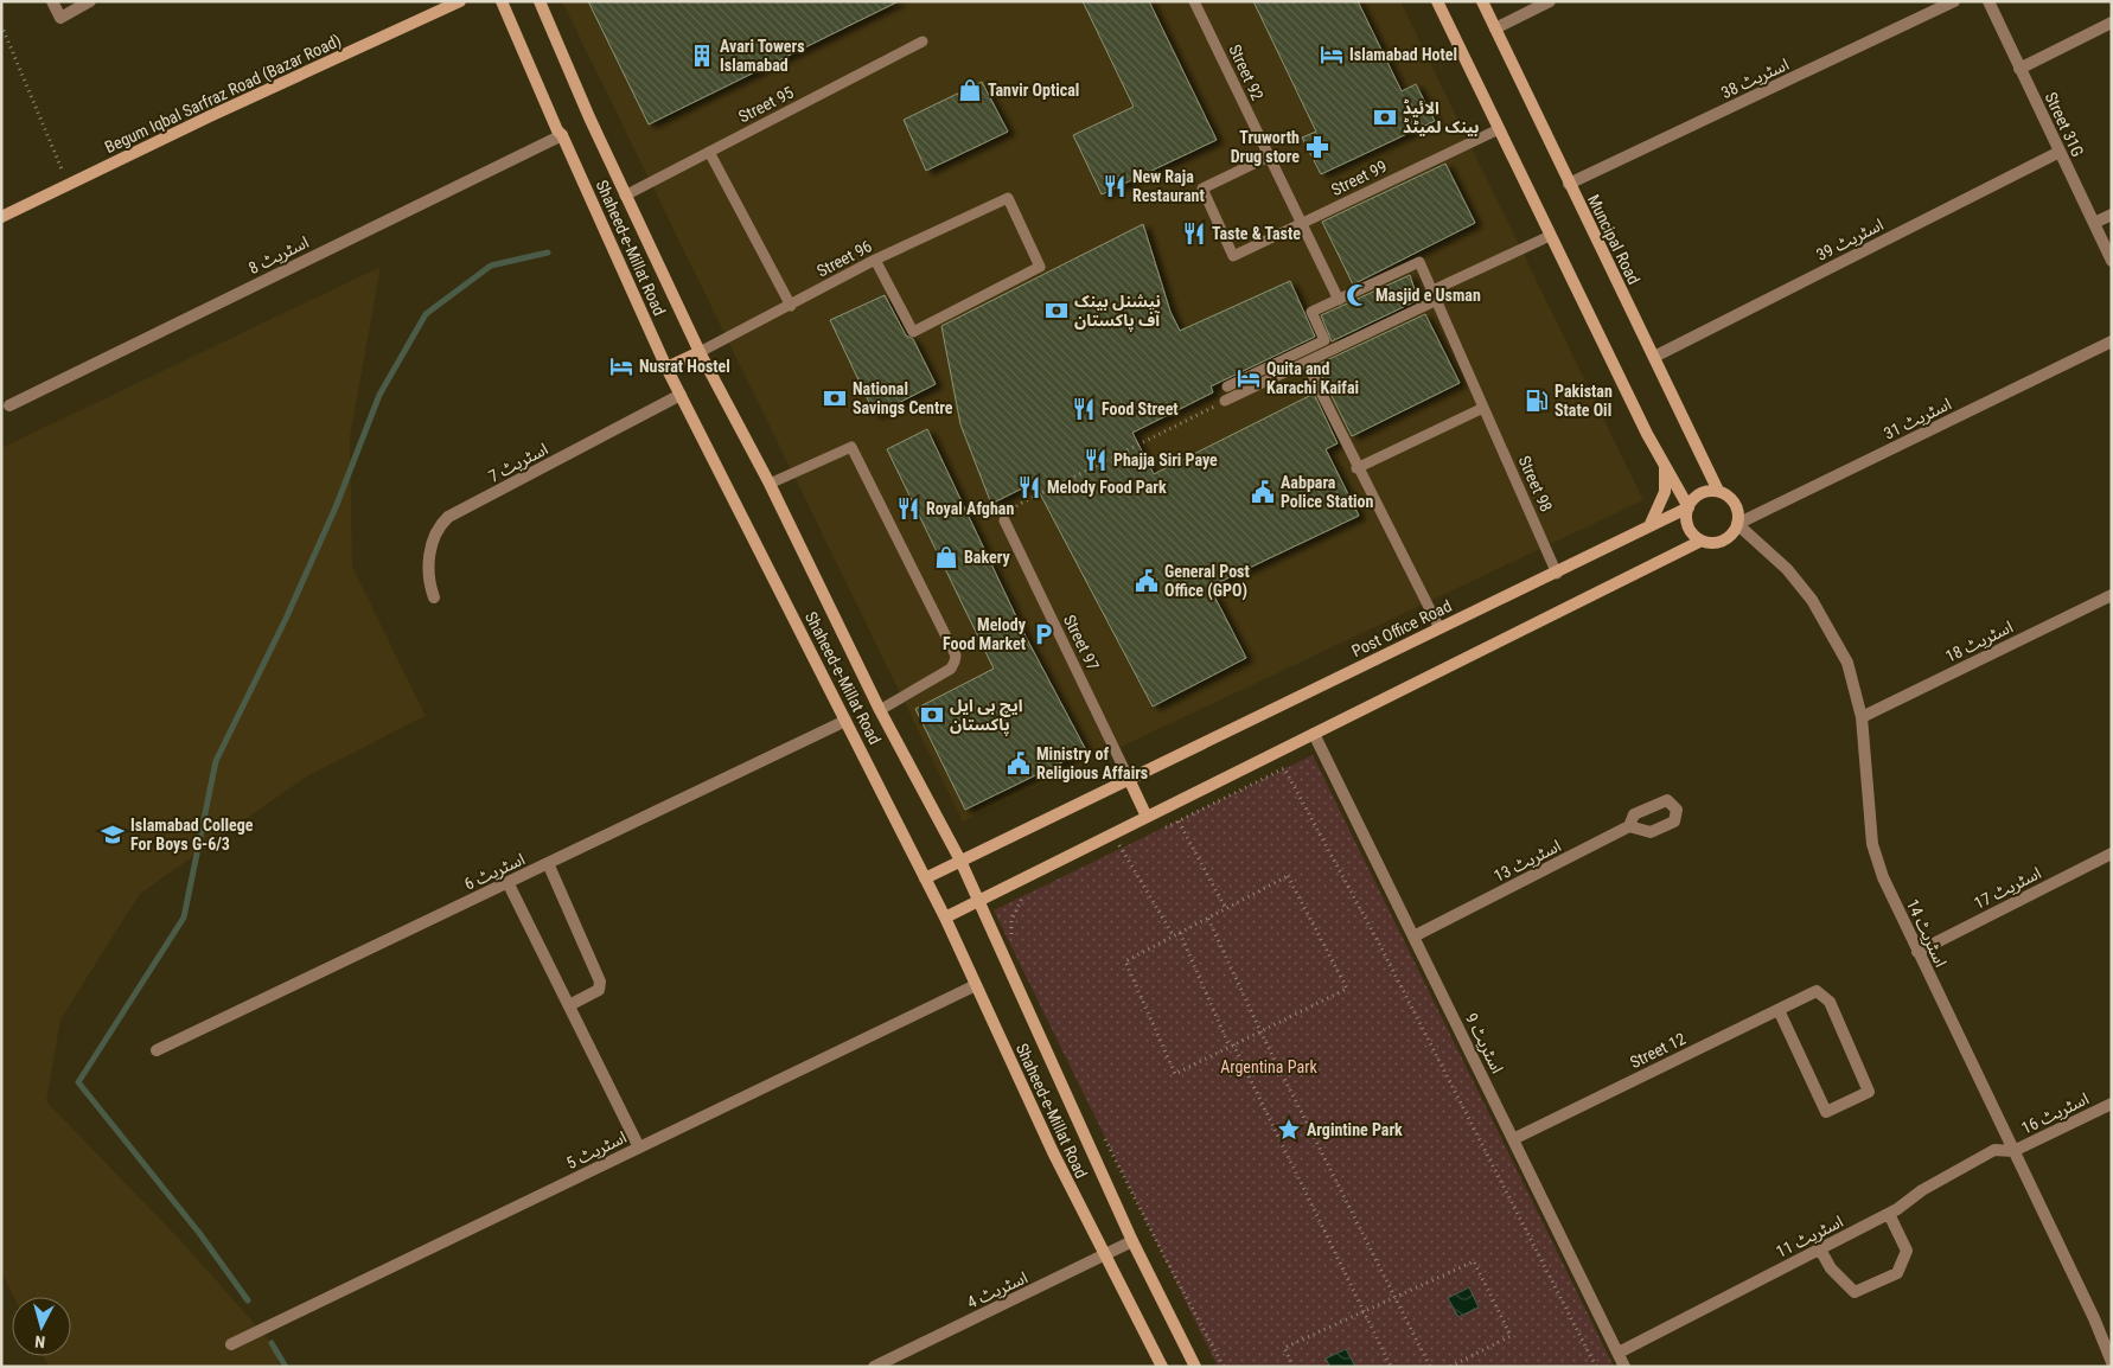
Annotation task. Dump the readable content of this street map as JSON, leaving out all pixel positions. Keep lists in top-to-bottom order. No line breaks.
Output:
{"streets":{"street":["اسٹریٹ 38","Begum Iqbal Sarfraz Road (Bazar Road)","Street 31G","Muncipal Road","اسٹریٹ 39","Shaheed-e-Millat Road","اسٹریٹ 8","اسٹریٹ 31","اسٹریٹ 7","Post Office Road","اسٹریٹ 18","اسٹریٹ 13","اسٹریٹ 6","اسٹریٹ 17","اسٹریٹ 14","اسٹریٹ 9","Street 12","اسٹریٹ 16","اسٹریٹ 5","اسٹریٹ 11","اسٹریٹ 4"],"lane":["Street 92","Street 95","Street 99","Street 96","Street 98","Street 97"]},"crossings":[["Street 92","Street 99"],["Street 92","Street 98"],["اسٹریٹ 38","Muncipal Road"],["Street 95","Shaheed-e-Millat Road"],["Street 31G","اسٹریٹ 39"],["Muncipal Road","اسٹریٹ 39"],["Muncipal Road","اسٹریٹ 31"],["Muncipal Road","Post Office Road"],["Muncipal Road","اسٹریٹ 14"],["Shaheed-e-Millat Road","اسٹریٹ 8"],["Shaheed-e-Millat Road","Street 96"],["Shaheed-e-Millat Road","اسٹریٹ 7"],["Shaheed-e-Millat Road","Post Office Road"],["Shaheed-e-Millat Road","اسٹریٹ 6"],["Shaheed-e-Millat Road","اسٹریٹ 5"],["Shaheed-e-Millat Road","اسٹریٹ 4"],["اسٹریٹ 31","Post Office Road"],["اسٹریٹ 31","اسٹریٹ 14"],["Street 98","Post Office Road"],["Post Office Road","Street 97"],["Post Office Road","اسٹریٹ 14"],["اسٹریٹ 18","اسٹریٹ 14"],["اسٹریٹ 13","اسٹریٹ 9"],["اسٹریٹ 17","اسٹریٹ 14"],["اسٹریٹ 14","اسٹریٹ 16"],["اسٹریٹ 14","اسٹریٹ 11"],["اسٹریٹ 9","Street 12"],["اسٹریٹ 9","اسٹریٹ 11"],["اسٹریٹ 16","اسٹریٹ 11"]],"parks":["Argentina Park"],"places":{"hotel":["Islamabad Hotel","Nusrat Hostel","Quita and Karachi Kaifai"],"building":["Avari Towers Islamabad"],"shop":["Tanvir Optical","Bakery"],"bank":["الائیڈ بینک لمیٹڈ","نیشنل بینک آف پاکستان","National Savings Centre","ایچ بی ایل پاکستان"],"pharmacy":["Truworth Drug store"],"restaurant":["New Raja Restaurant","Taste & Taste","Food Street","Phajja Siri Paye","Melody Food Park","Royal Afghan"],"mosque":["Masjid e Usman"],"fuel station":["Pakistan State Oil"],"public building":["Aabpara Police Station","General Post Office (GPO)","Ministry of Religious Affairs"],"parking":["Melody Food Market"],"school or university":["Islamabad College For Boys G-6/3"],"place":["Argintine Park"]},"north":"bottom"}
